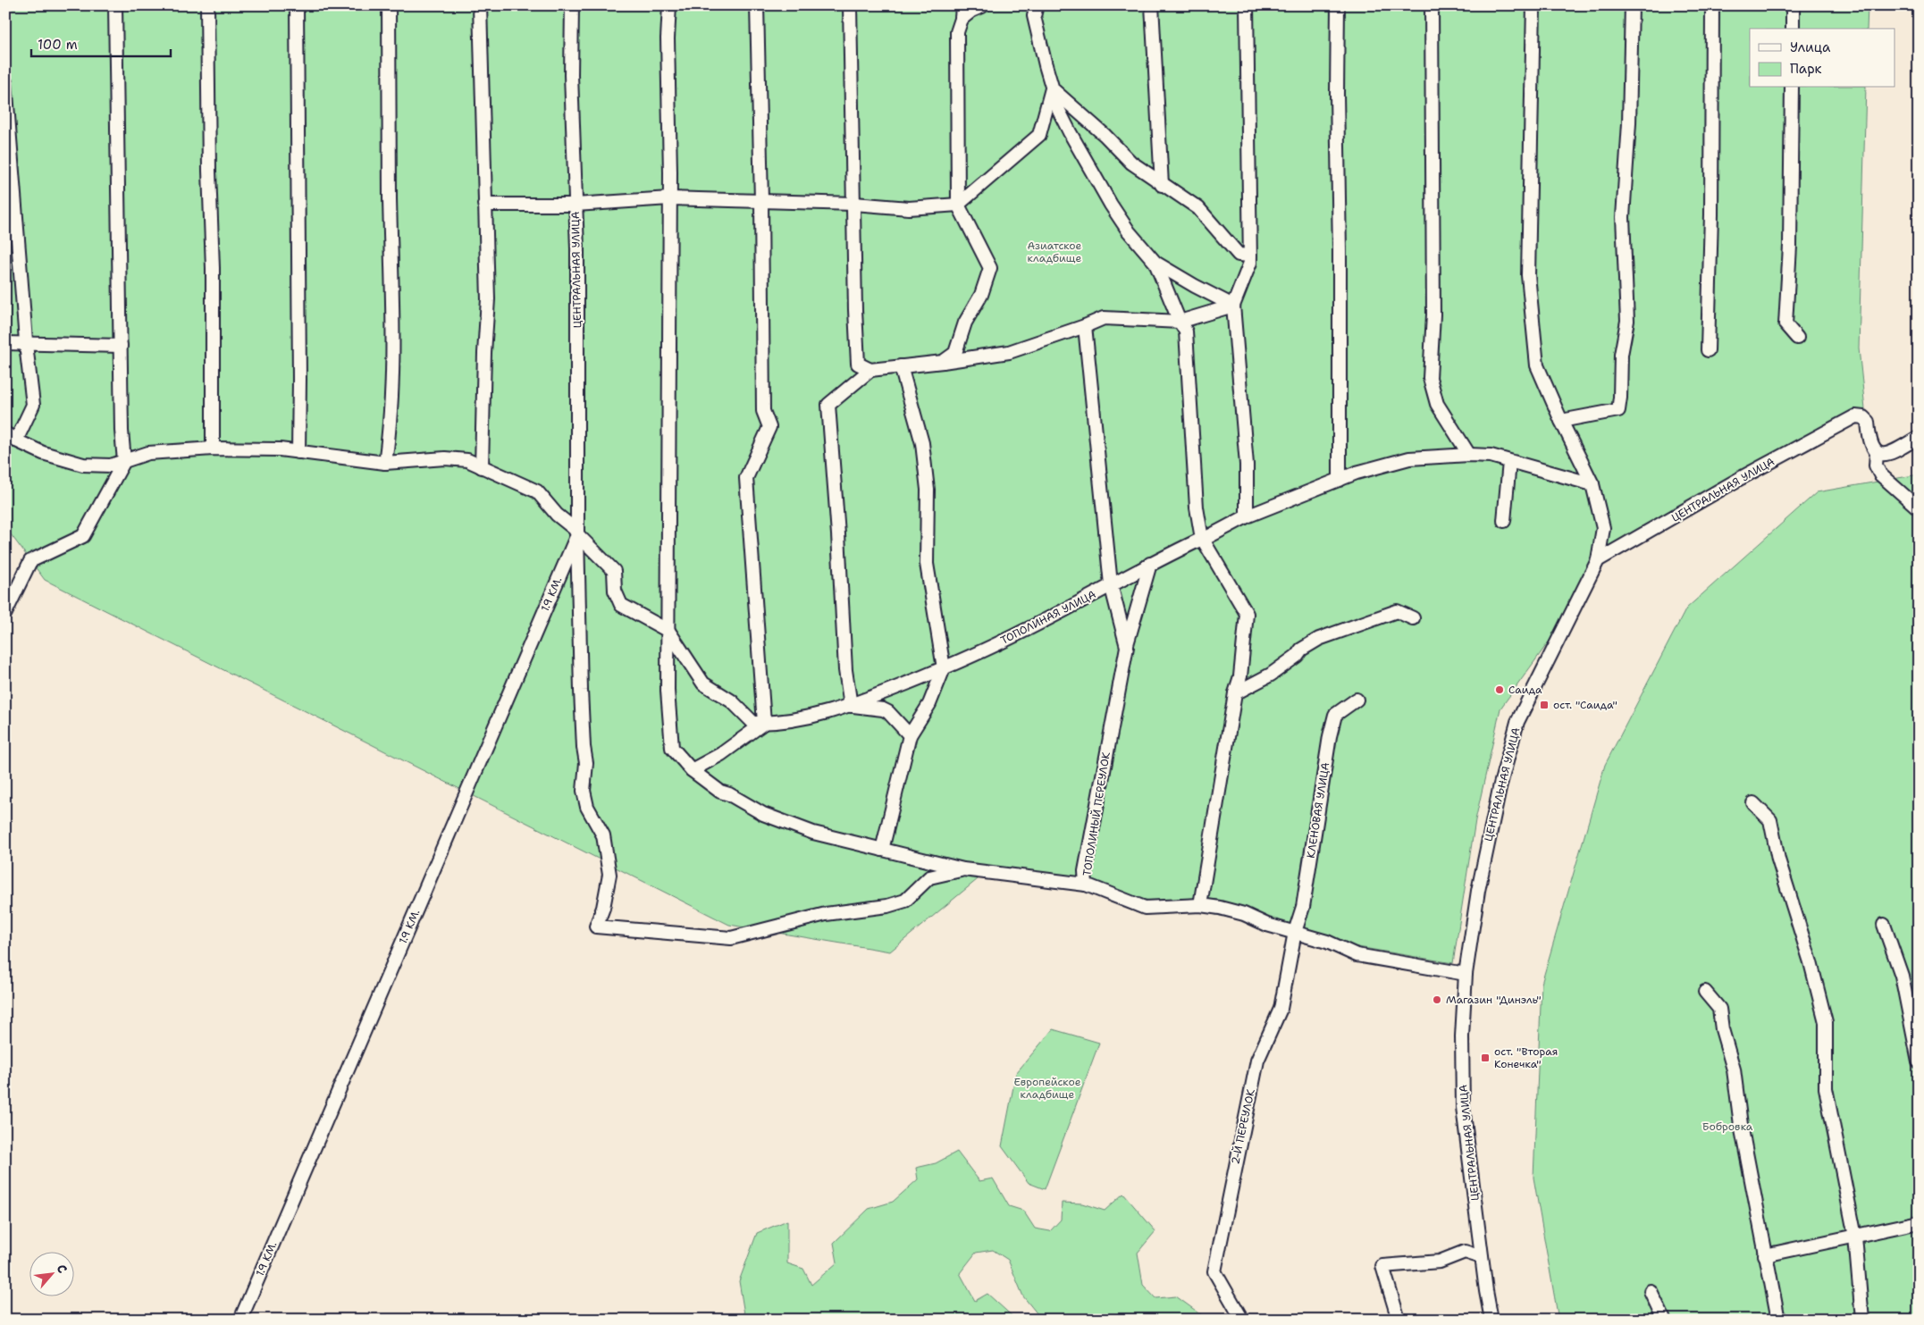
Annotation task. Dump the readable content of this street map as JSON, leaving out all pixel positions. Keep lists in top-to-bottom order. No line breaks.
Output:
{"streets":{"street":["ЦЕНТРАЛЬНАЯ УЛИЦА","1.9 КМ.","ТОПОЛИНАЯ УЛИЦА","КЛЕНОВАЯ УЛИЦА","ТОПОЛИНЫЙ ПЕРЕУЛОК","2-Й ПЕРЕУЛОК"]},"crossings":[["ЦЕНТРАЛЬНАЯ УЛИЦА","1.9 КМ."],["ЦЕНТРАЛЬНАЯ УЛИЦА","ТОПОЛИНАЯ УЛИЦА"],["ЦЕНТРАЛЬНАЯ УЛИЦА","ТОПОЛИНЫЙ ПЕРЕУЛОК"],["1.9 КМ.","ТОПОЛИНАЯ УЛИЦА"],["ТОПОЛИНАЯ УЛИЦА","ТОПОЛИНЫЙ ПЕРЕУЛОК"],["КЛЕНОВАЯ УЛИЦА","2-Й ПЕРЕУЛОК"]],"parks":["Азиатское кладбище","Европейское кладбище","Бобровка"],"places":{"other":["Саида","Магазин \"Динэль\""],"transit":["ост. \"Саида\"","ост. \"Вторая Конечка\""]},"legend":["Улица","Парк"],"scale_bar":"100 m","north":"top right"}
